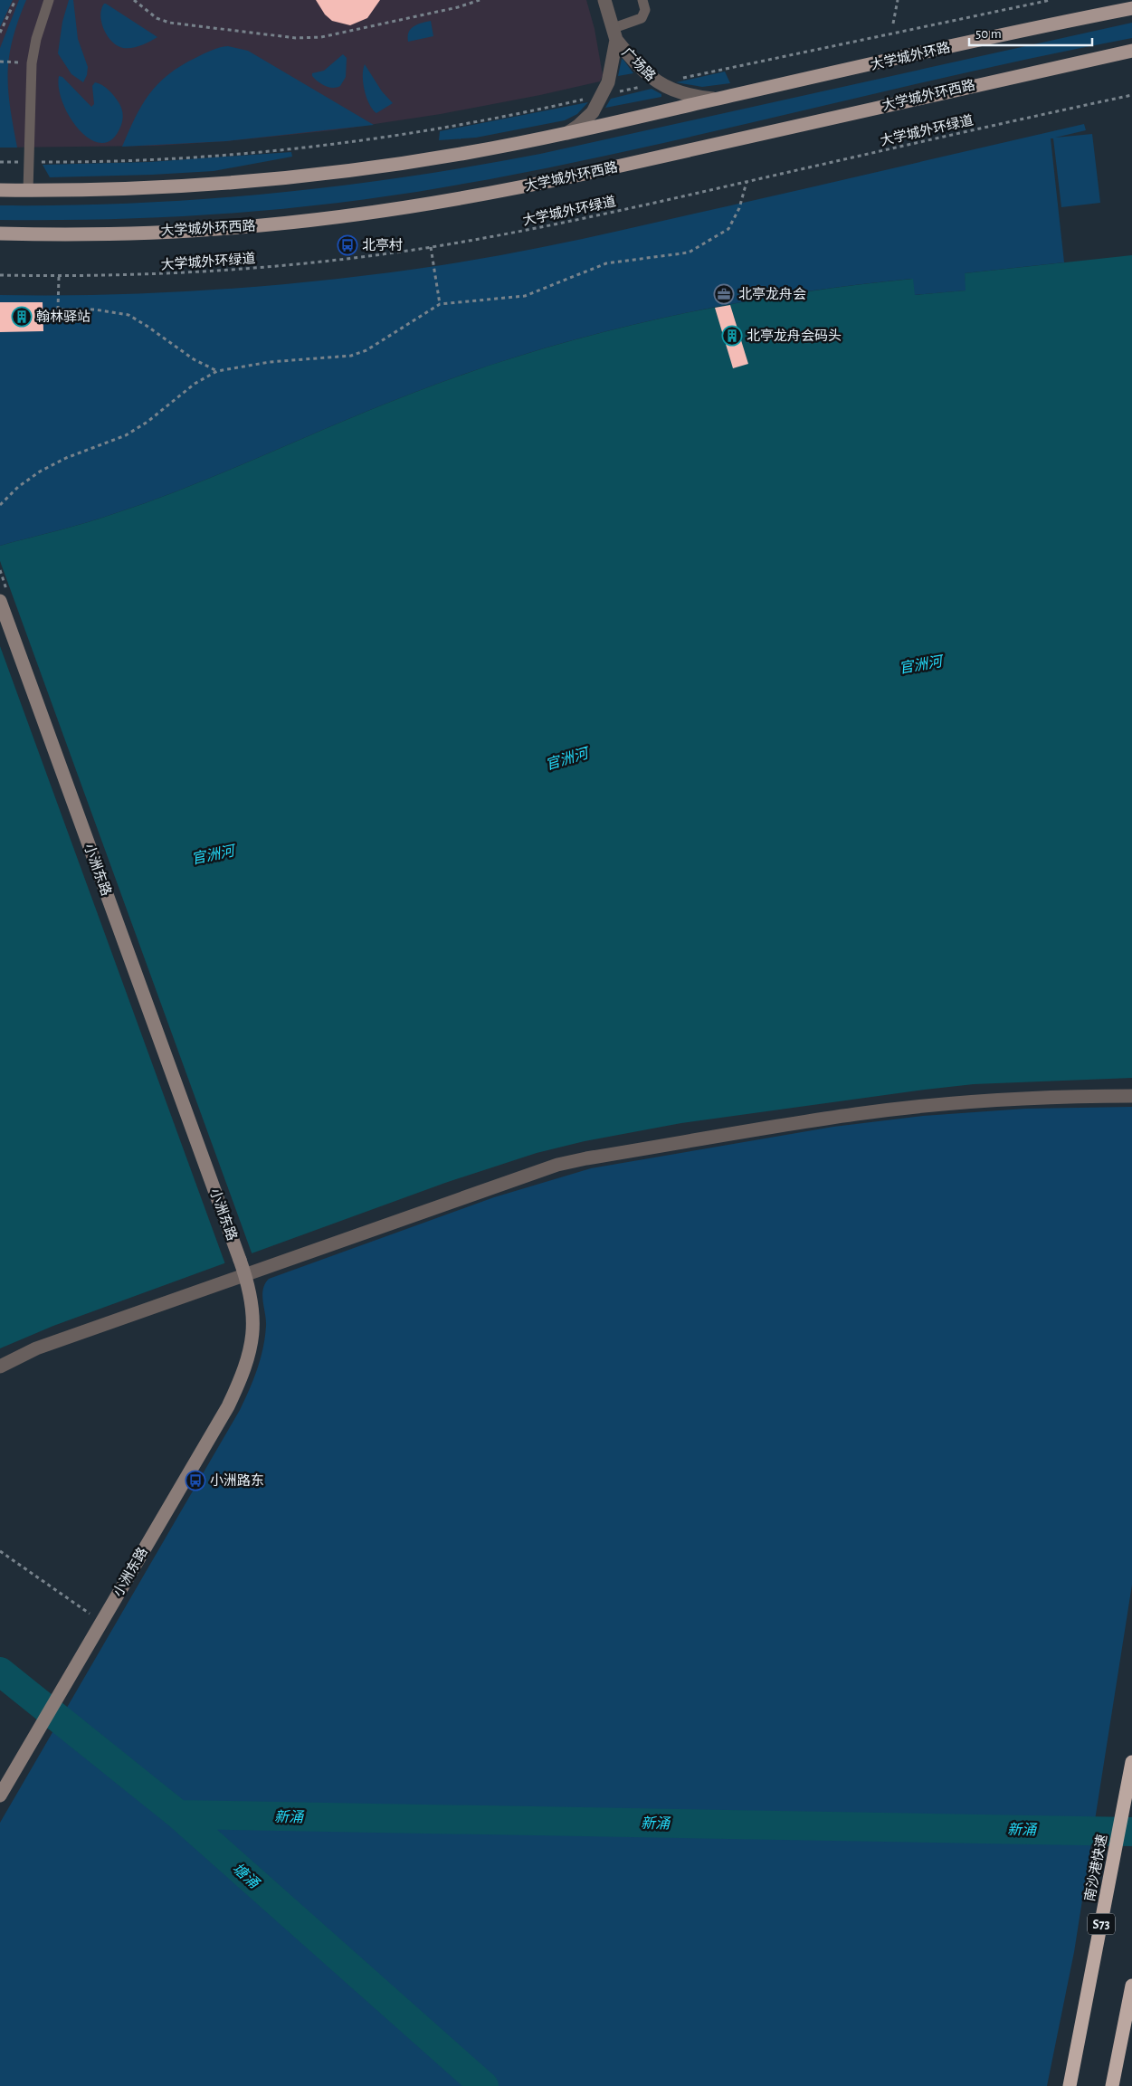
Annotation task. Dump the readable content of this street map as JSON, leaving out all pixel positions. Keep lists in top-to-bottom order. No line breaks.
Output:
{"streets":{"highway":["南沙港快速","S73"],"main road":["大学城外环路","大学城外环西路","小洲东路"],"street":["广场路"],"path":["大学城外环绿道"]},"crossings":[["大学城外环路","广场路"]],"water":["官洲河","新涌","塘涌"],"places":{"bus stop":["北亭村","小洲路东"],"office":["北亭龙舟会"],"building":["翰林驿站","北亭龙舟会码头"]},"scale_bar":"50 m"}
